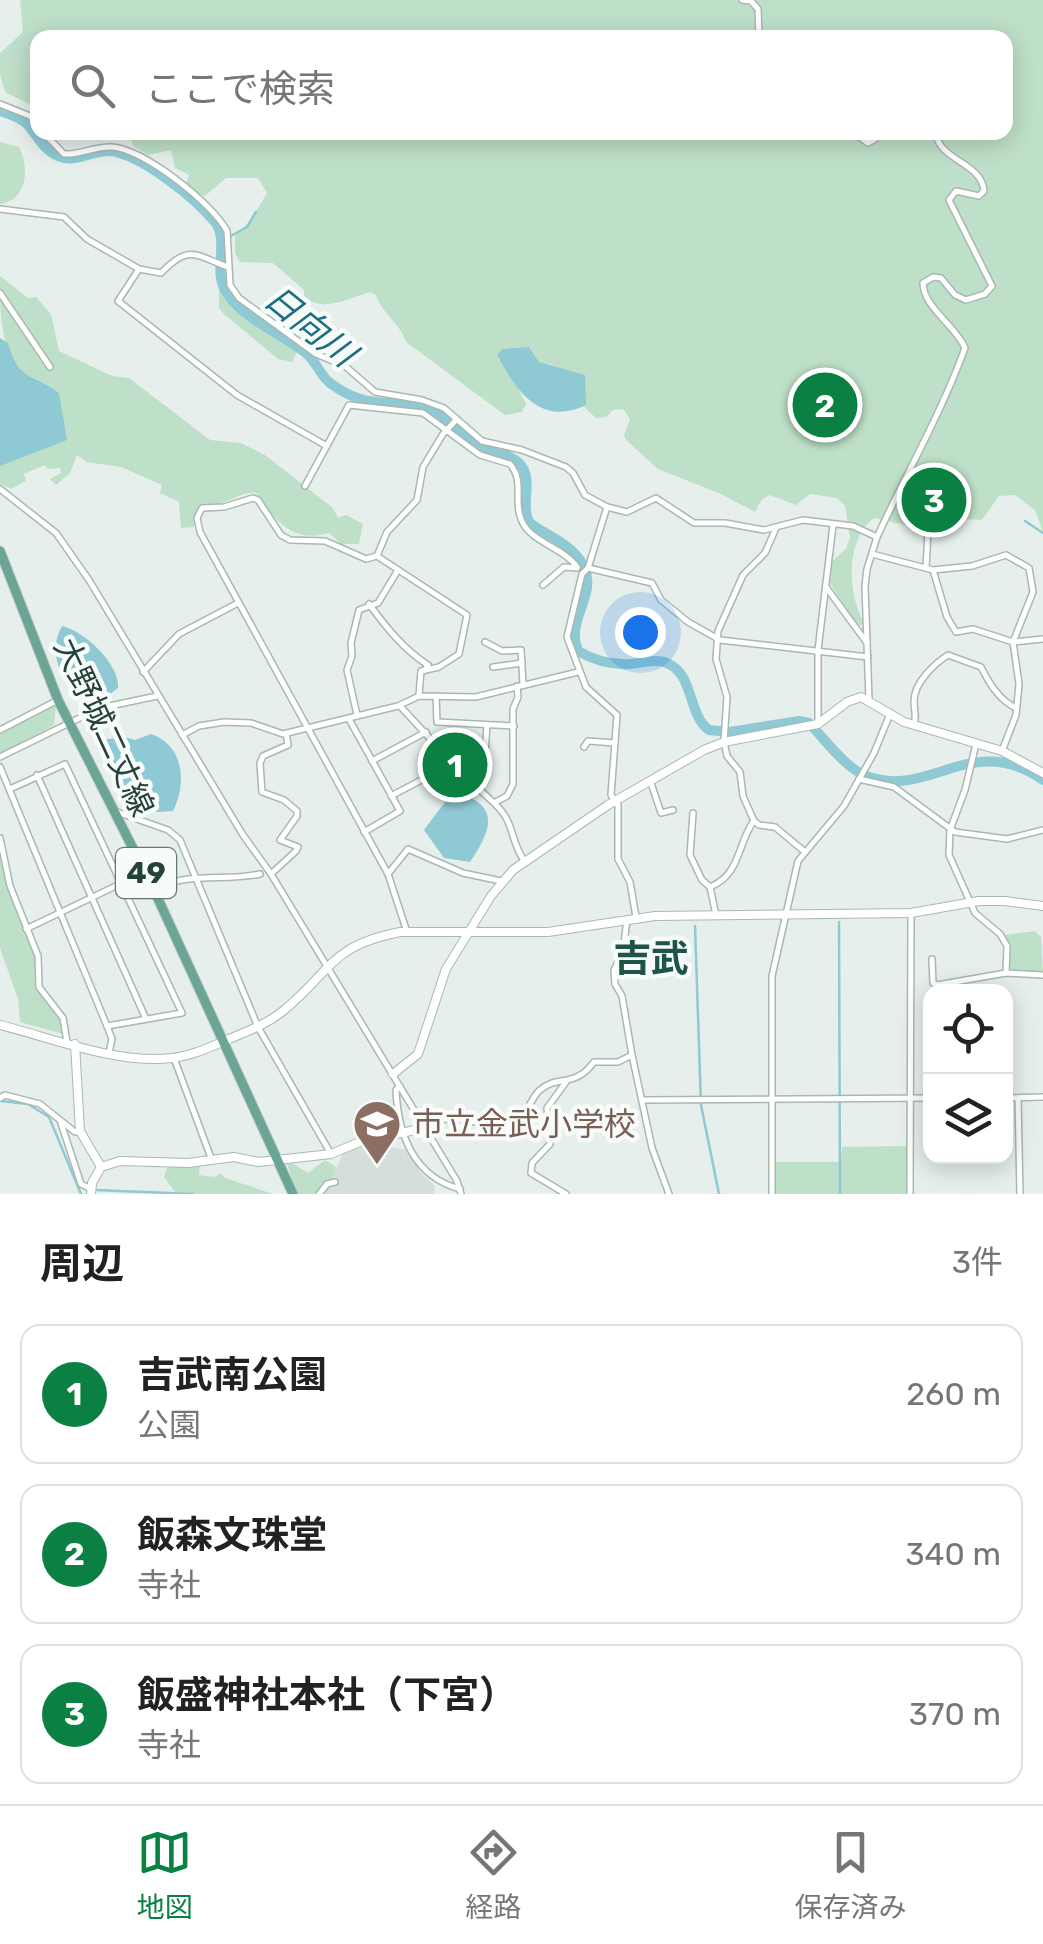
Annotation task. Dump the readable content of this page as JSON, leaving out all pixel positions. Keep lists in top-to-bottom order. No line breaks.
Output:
{"streets":{"main road":["大野城二丈線","49"]},"districts":["吉武"],"water":["日向川"],"places":{"school or university":["市立金武小学校"]},"page":{"search":"ここで検索","pins":["2","3","1"],"heading":["周辺","3件"],"list":[{"mark":"1","name":"吉武南公園","note":"公園","value":"260 m"},{"mark":"2","name":"飯森文珠堂","note":"寺社","value":"340 m"},{"mark":"3","name":"飯盛神社本社（下宮）","note":"寺社","value":"370 m"}],"nav":["地図","経路","保存済み"]}}
